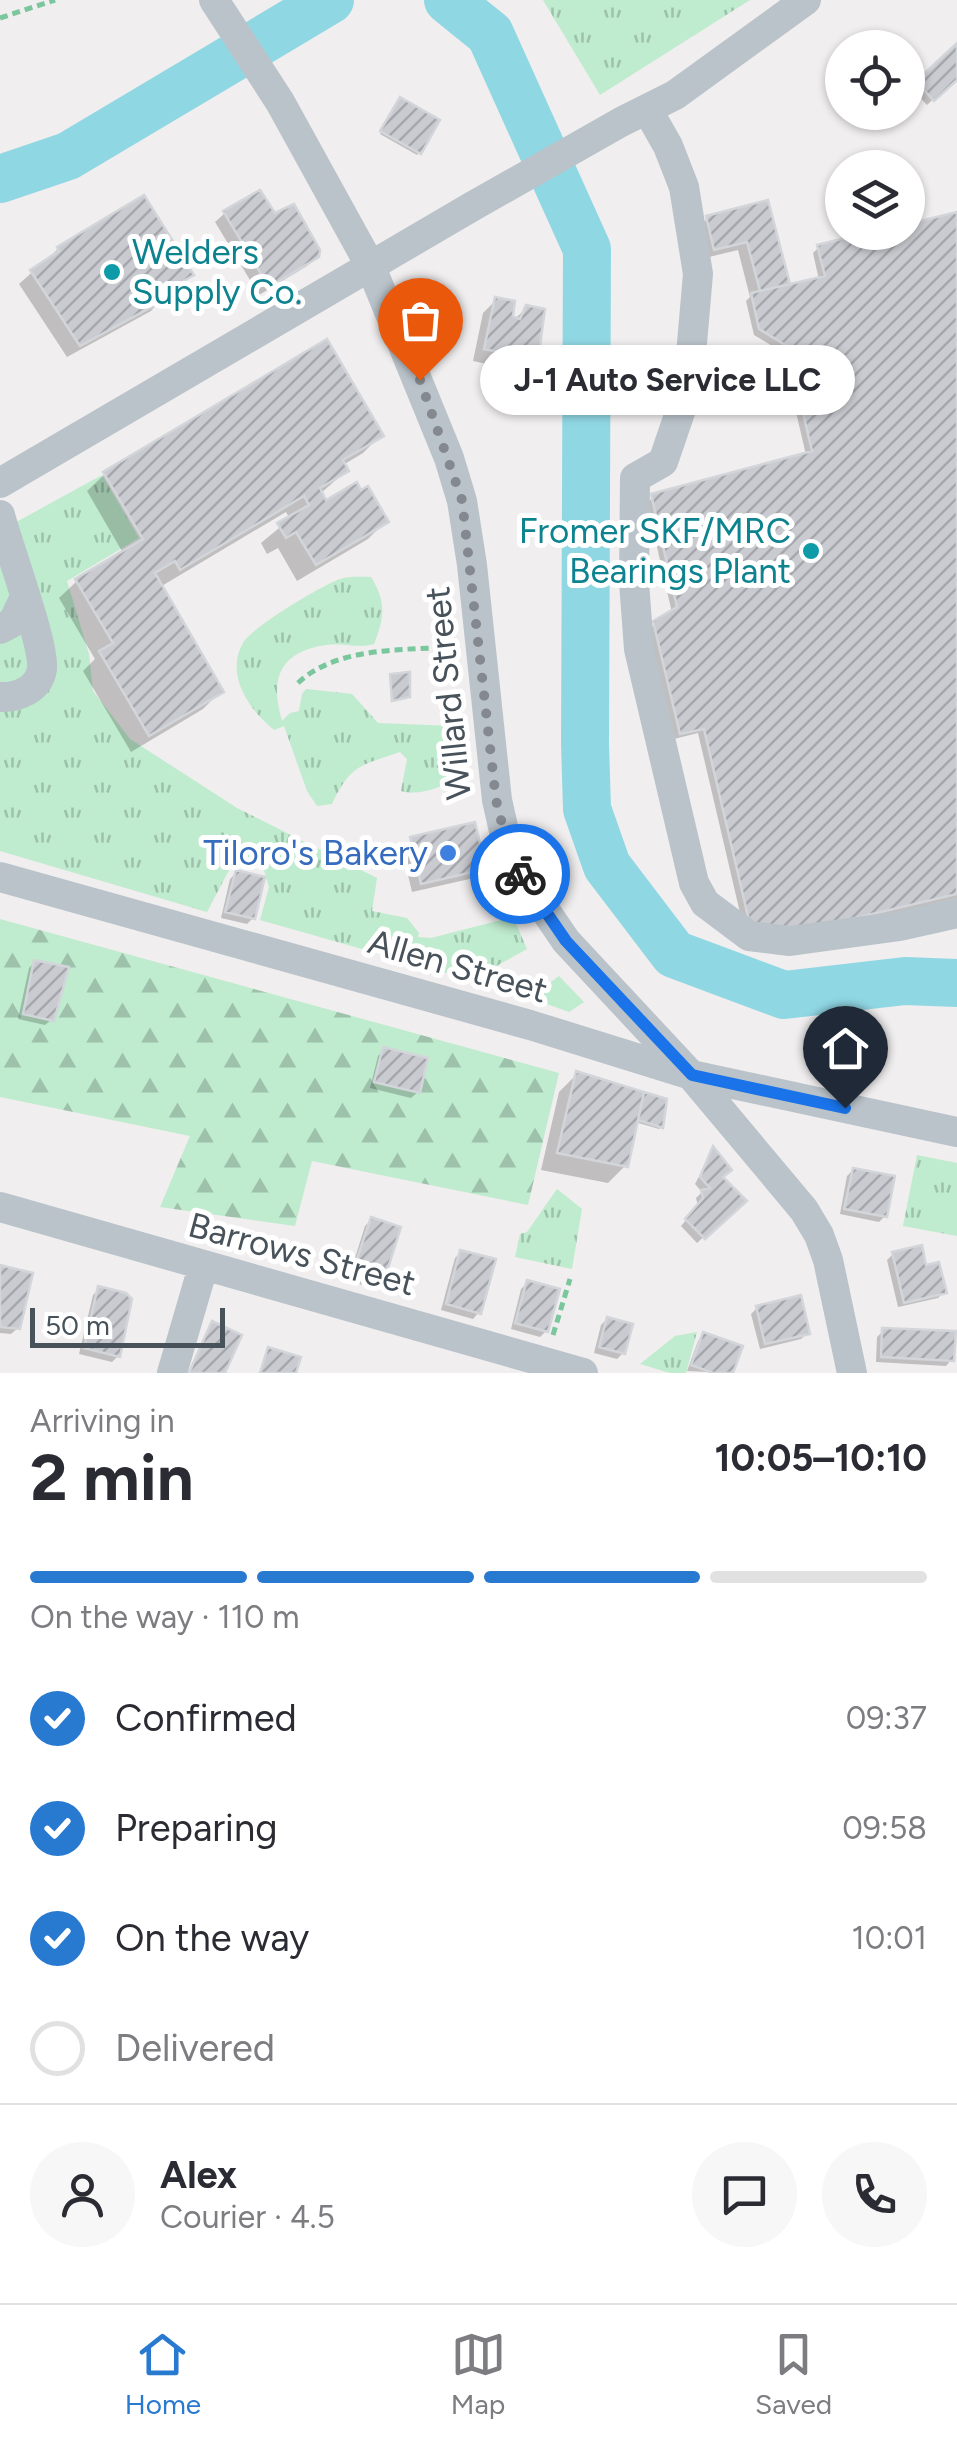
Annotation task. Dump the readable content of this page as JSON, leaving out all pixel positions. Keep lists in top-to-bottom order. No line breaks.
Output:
{"streets":{"street":["Willard Street","Allen Street","Barrows Street"]},"crossings":[["Willard Street","Allen Street"]],"places":["Welders Supply Co.","J-1 Auto Service LLC","Fromer SKF/MRC Bearings Plant","Tiloro's Bakery"],"scale_bar":"50 m","page":{"bubble":"J-1 Auto Service LLC","scale":"50 m","heading":["2 min","Arriving in","10:05–10:10"],"panel":["Alex","Courier · 4.5"],"bar":"On the way · 110 m","list":[["Confirmed","09:37"],["Preparing","09:58"],["On the way","10:01"],"Delivered"],"tabs":["Home","Map","Saved"]}}
